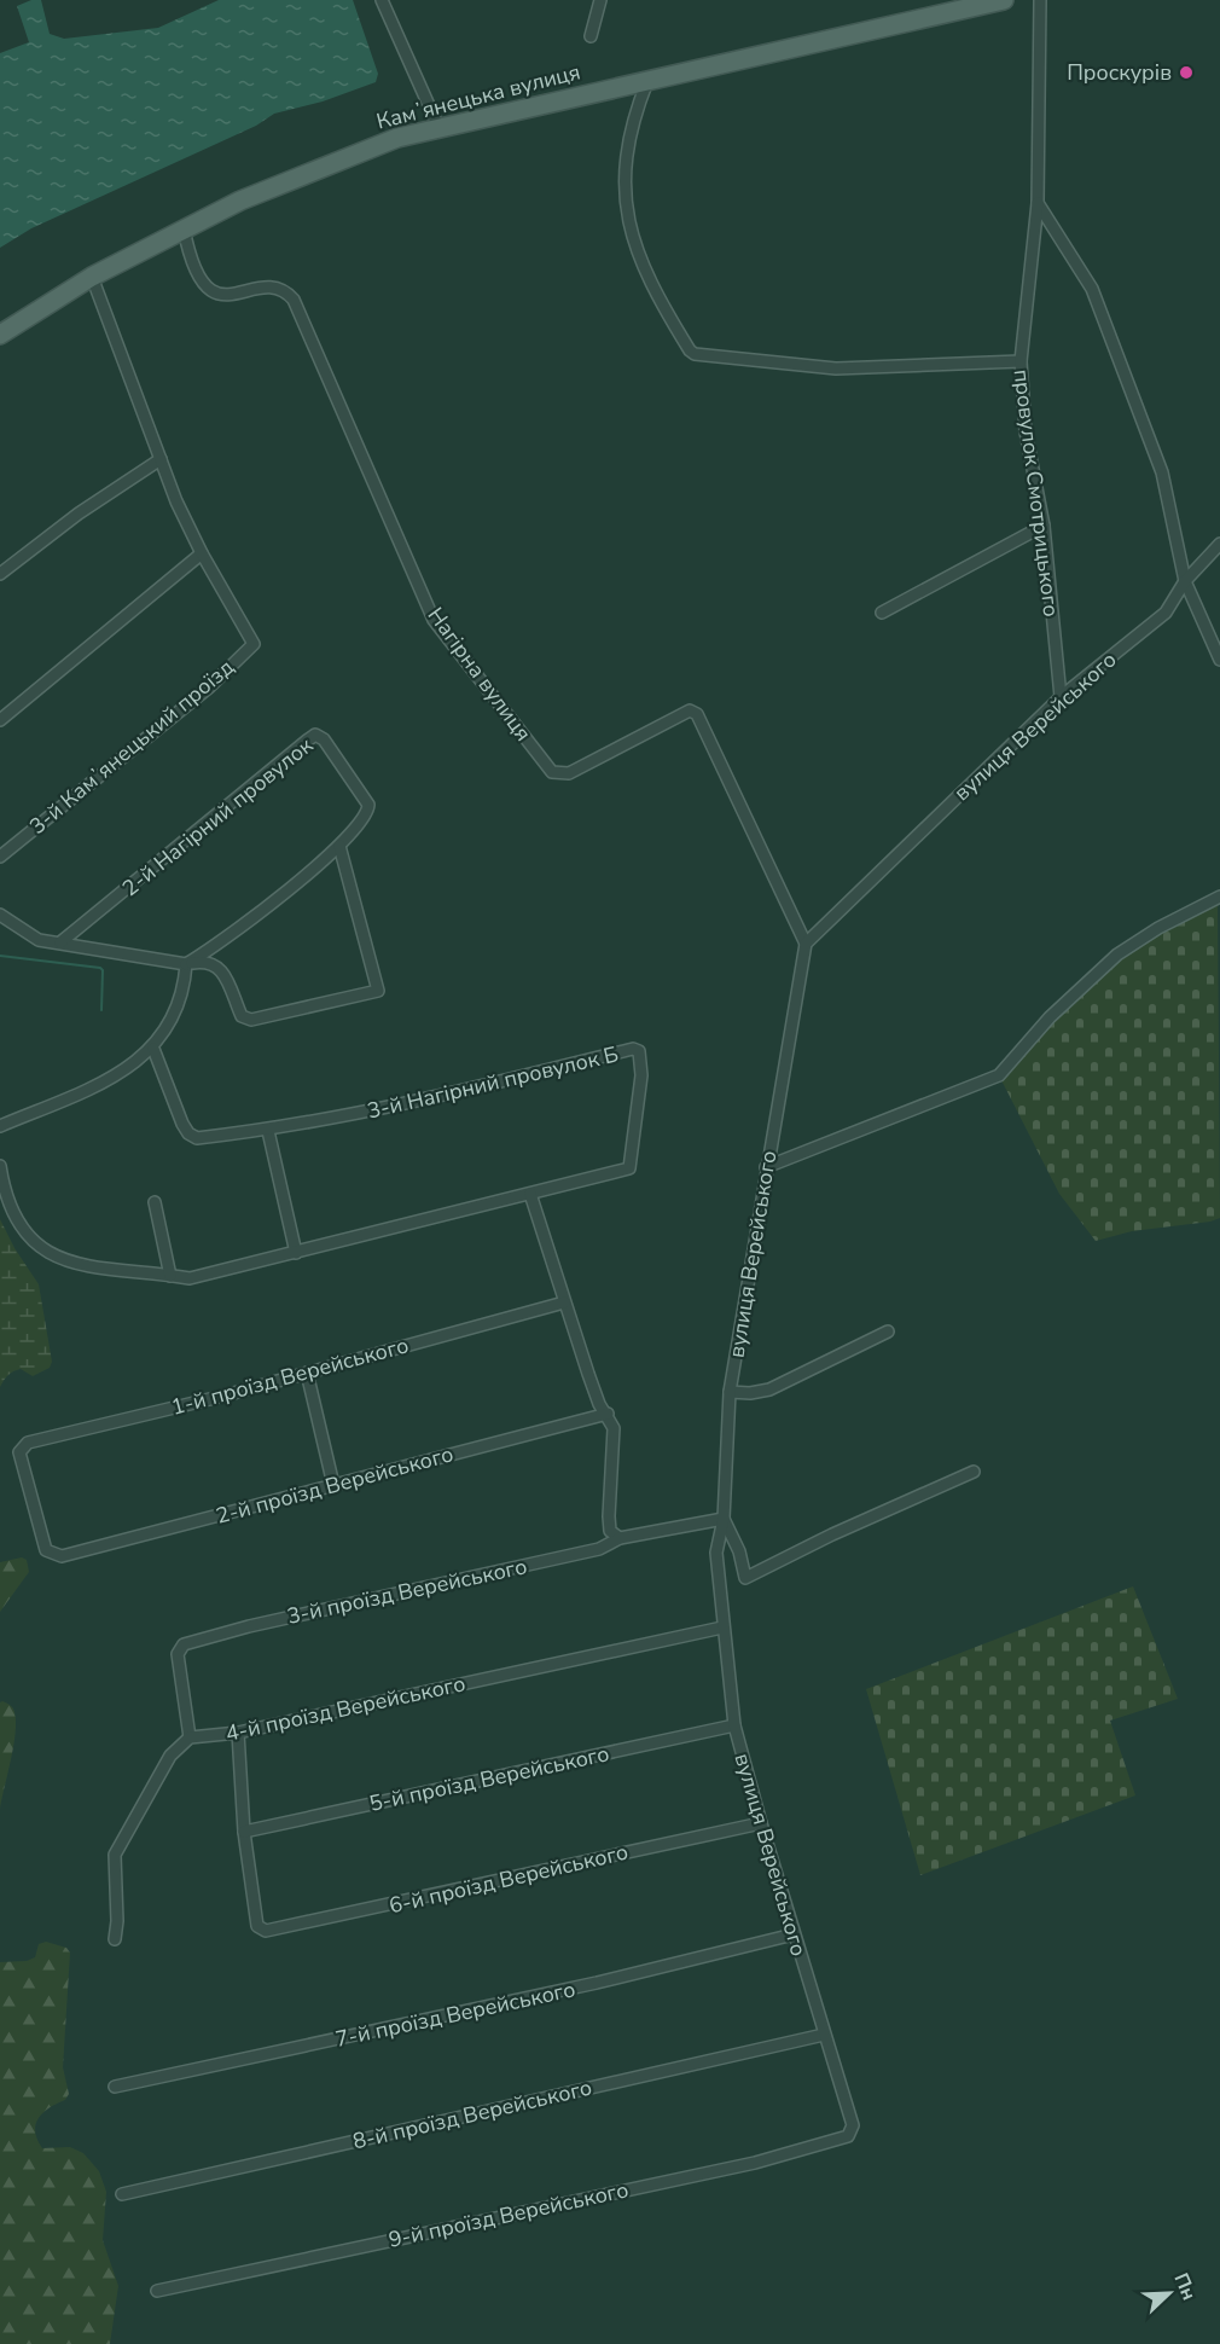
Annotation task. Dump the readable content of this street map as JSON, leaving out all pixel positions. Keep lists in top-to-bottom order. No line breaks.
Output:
{"streets":{"main road":["Камʼянецька вулиця"],"street":["провулок Смотрицького","Нагірна вулиця","вулиця Верейського","3-й Камʼянецький проїзд","2-й Нагірний провулок","3-й Нагірний провулок Б","1-й проїзд Верейського","2-й проїзд Верейського","3-й проїзд Верейського","4-й проїзд Верейського","5-й проїзд Верейського","6-й проїзд Верейського","7-й проїзд Верейського","8-й проїзд Верейського","9-й проїзд Верейського"]},"crossings":[["Камʼянецька вулиця","Нагірна вулиця"],["Камʼянецька вулиця","3-й Камʼянецький проїзд"],["провулок Смотрицького","вулиця Верейського"],["Нагірна вулиця","вулиця Верейського"],["вулиця Верейського","3-й проїзд Верейського"],["вулиця Верейського","4-й проїзд Верейського"],["вулиця Верейського","5-й проїзд Верейського"],["вулиця Верейського","6-й проїзд Верейського"],["вулиця Верейського","7-й проїзд Верейського"],["вулиця Верейського","8-й проїзд Верейського"],["вулиця Верейського","9-й проїзд Верейського"],["1-й проїзд Верейського","2-й проїзд Верейського"],["3-й проїзд Верейського","4-й проїзд Верейського"],["5-й проїзд Верейського","6-й проїзд Верейського"]],"places":["Проскурів"],"north":"top right"}
